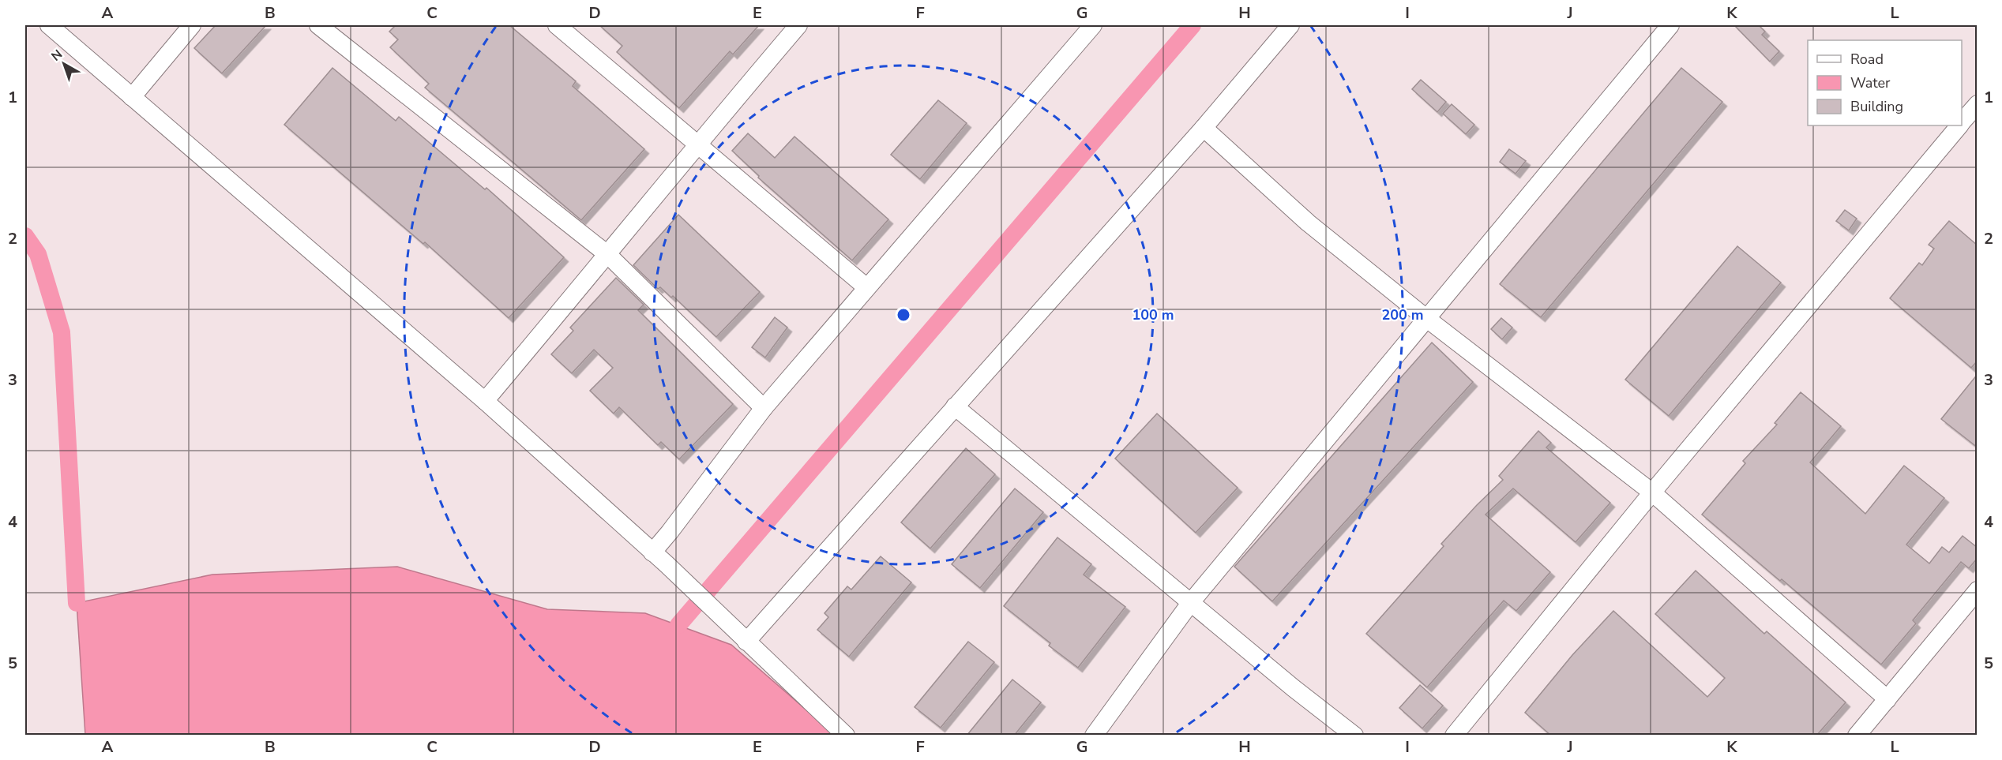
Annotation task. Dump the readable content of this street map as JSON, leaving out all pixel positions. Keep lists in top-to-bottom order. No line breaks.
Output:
{"legend":["Road","Water","Building"],"north":"top left","grid":{"columns":["A","B","C","D","E","F","G","H","I","J","K","L"],"rows":["1","2","3","4","5"]},"rings":["100 m","200 m"]}
